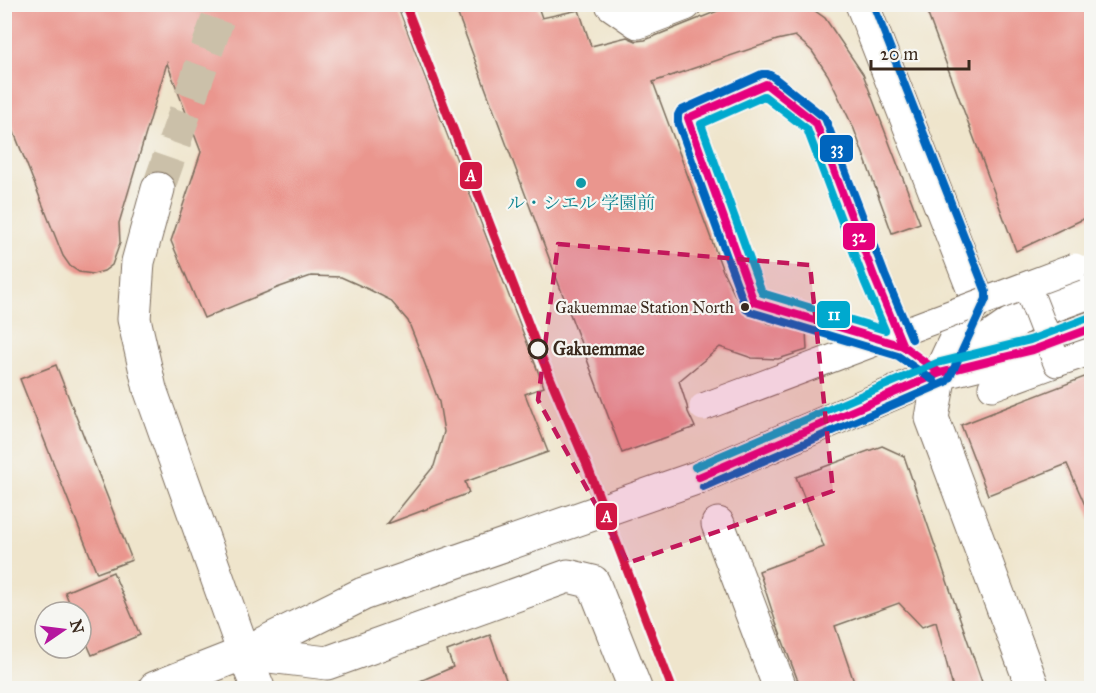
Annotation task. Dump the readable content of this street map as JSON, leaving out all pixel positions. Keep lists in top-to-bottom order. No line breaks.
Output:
{"places":["ル・シエル 学園前","Gakuemmae Station North","Gakuemmae"],"lines":["transit line A","transit line 33","transit line 32","transit line 11"],"scale_bar":"20 m","north":"right"}
